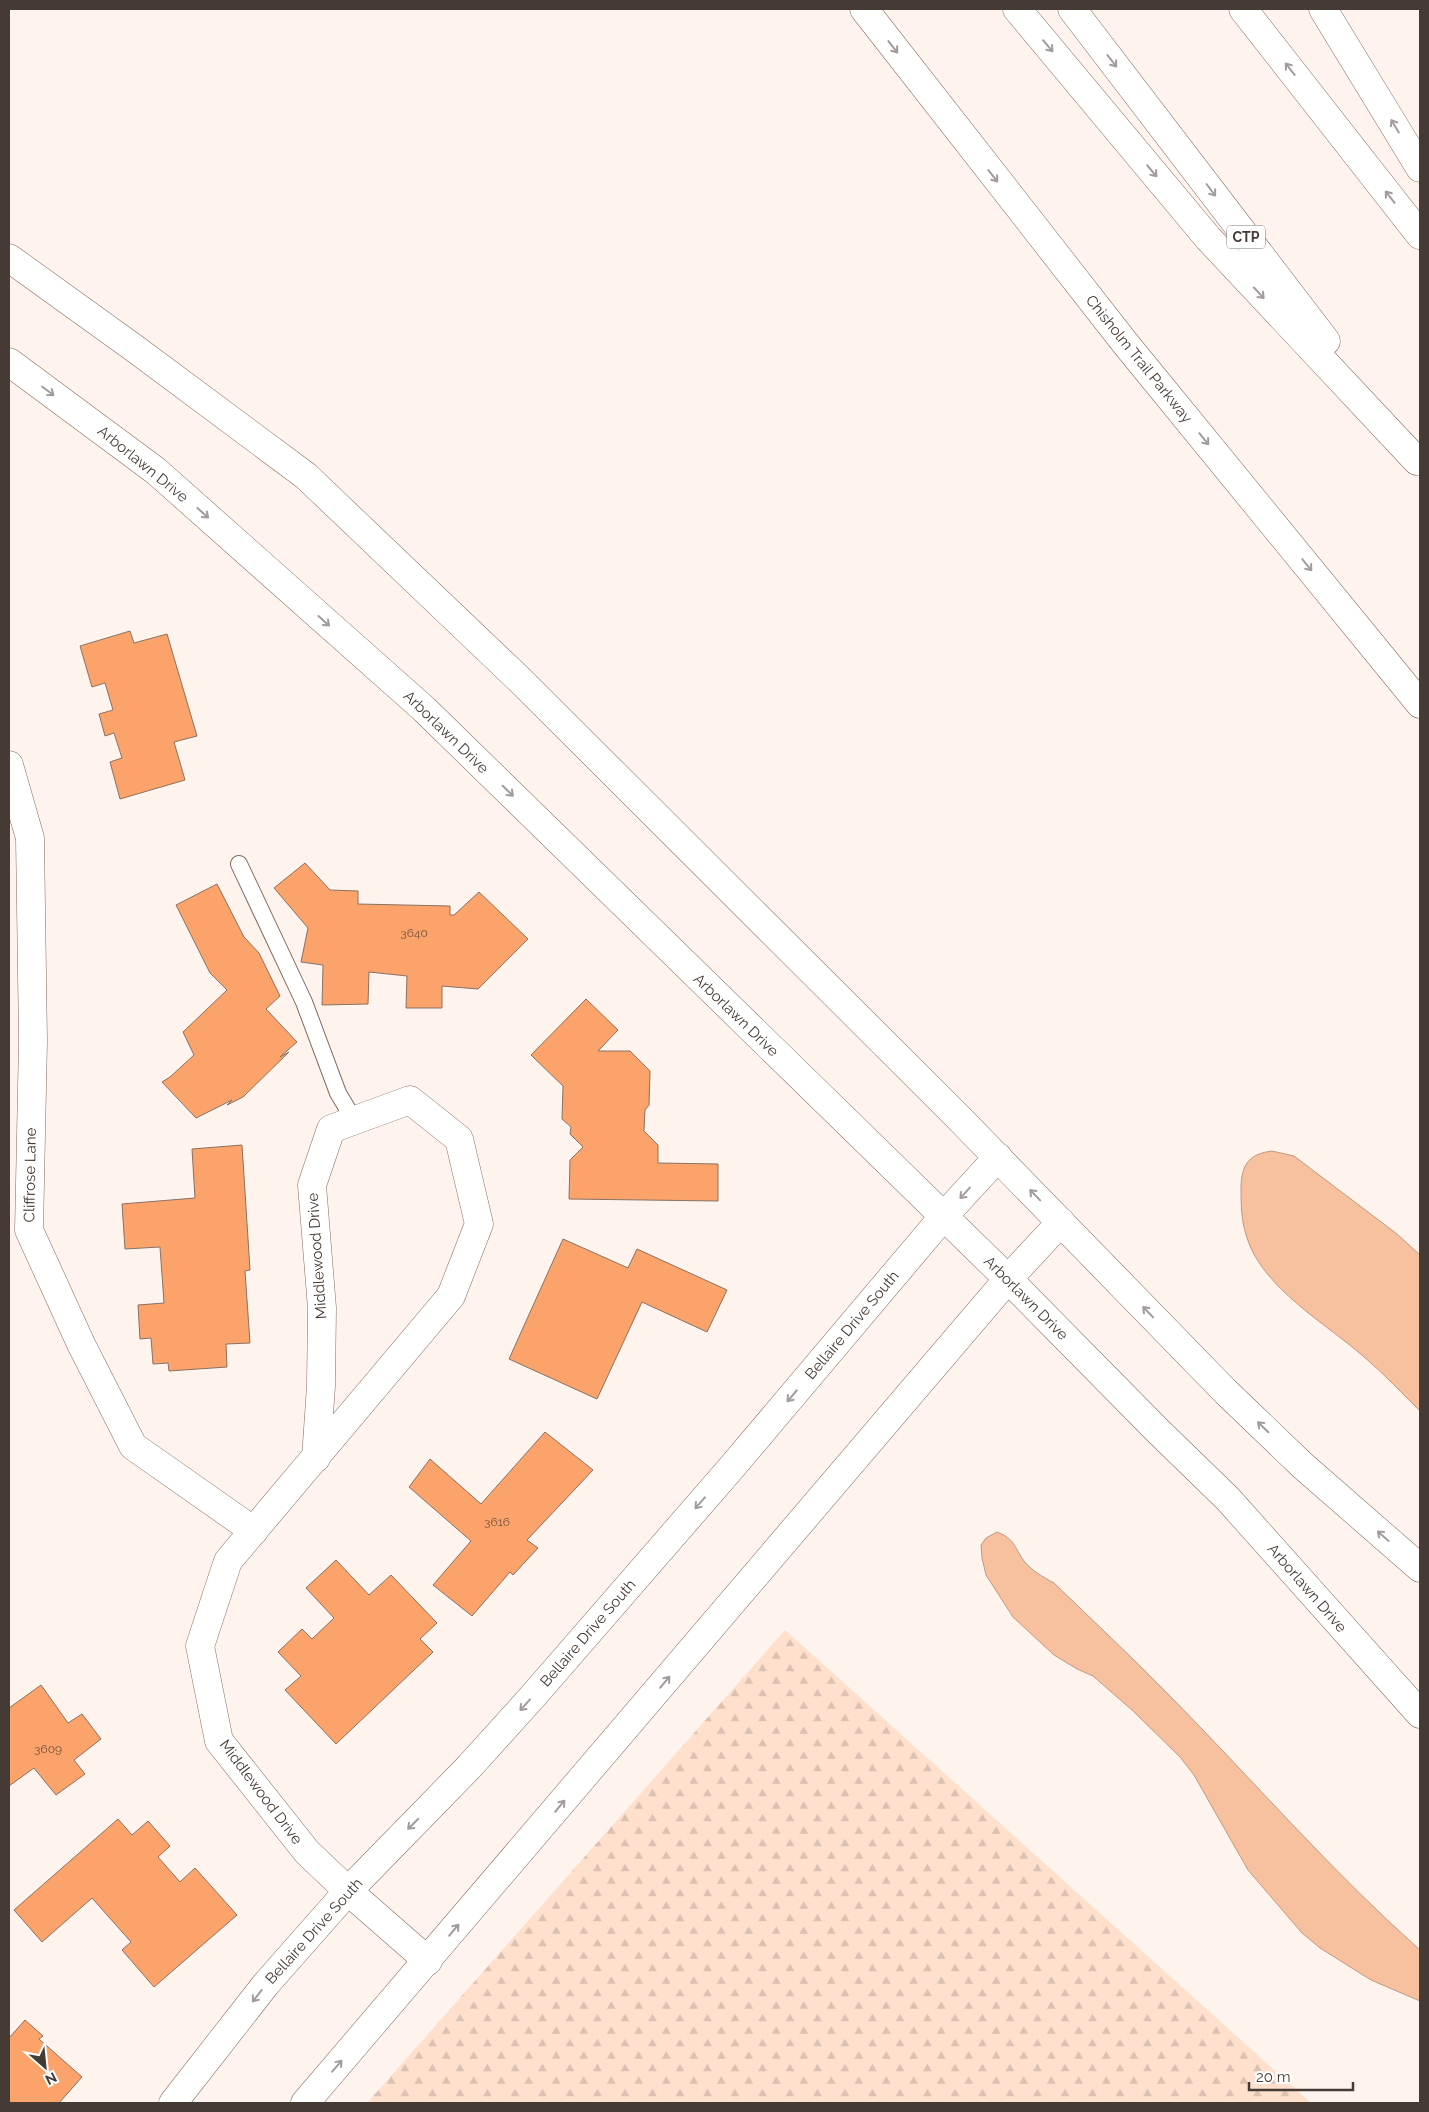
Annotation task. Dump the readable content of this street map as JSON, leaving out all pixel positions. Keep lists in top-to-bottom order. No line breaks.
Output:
{"streets":{"main road":["CTP","Chisholm Trail Parkway","Arborlawn Drive","Cliffrose Lane","Middlewood Drive","Bellaire Drive South"]},"crossings":[["Arborlawn Drive","Bellaire Drive South"],["Cliffrose Lane","Middlewood Drive"],["Middlewood Drive","Bellaire Drive South"]],"house_numbers":["3640","3616","3609"],"scale_bar":"20 m","north":"bottom right"}
